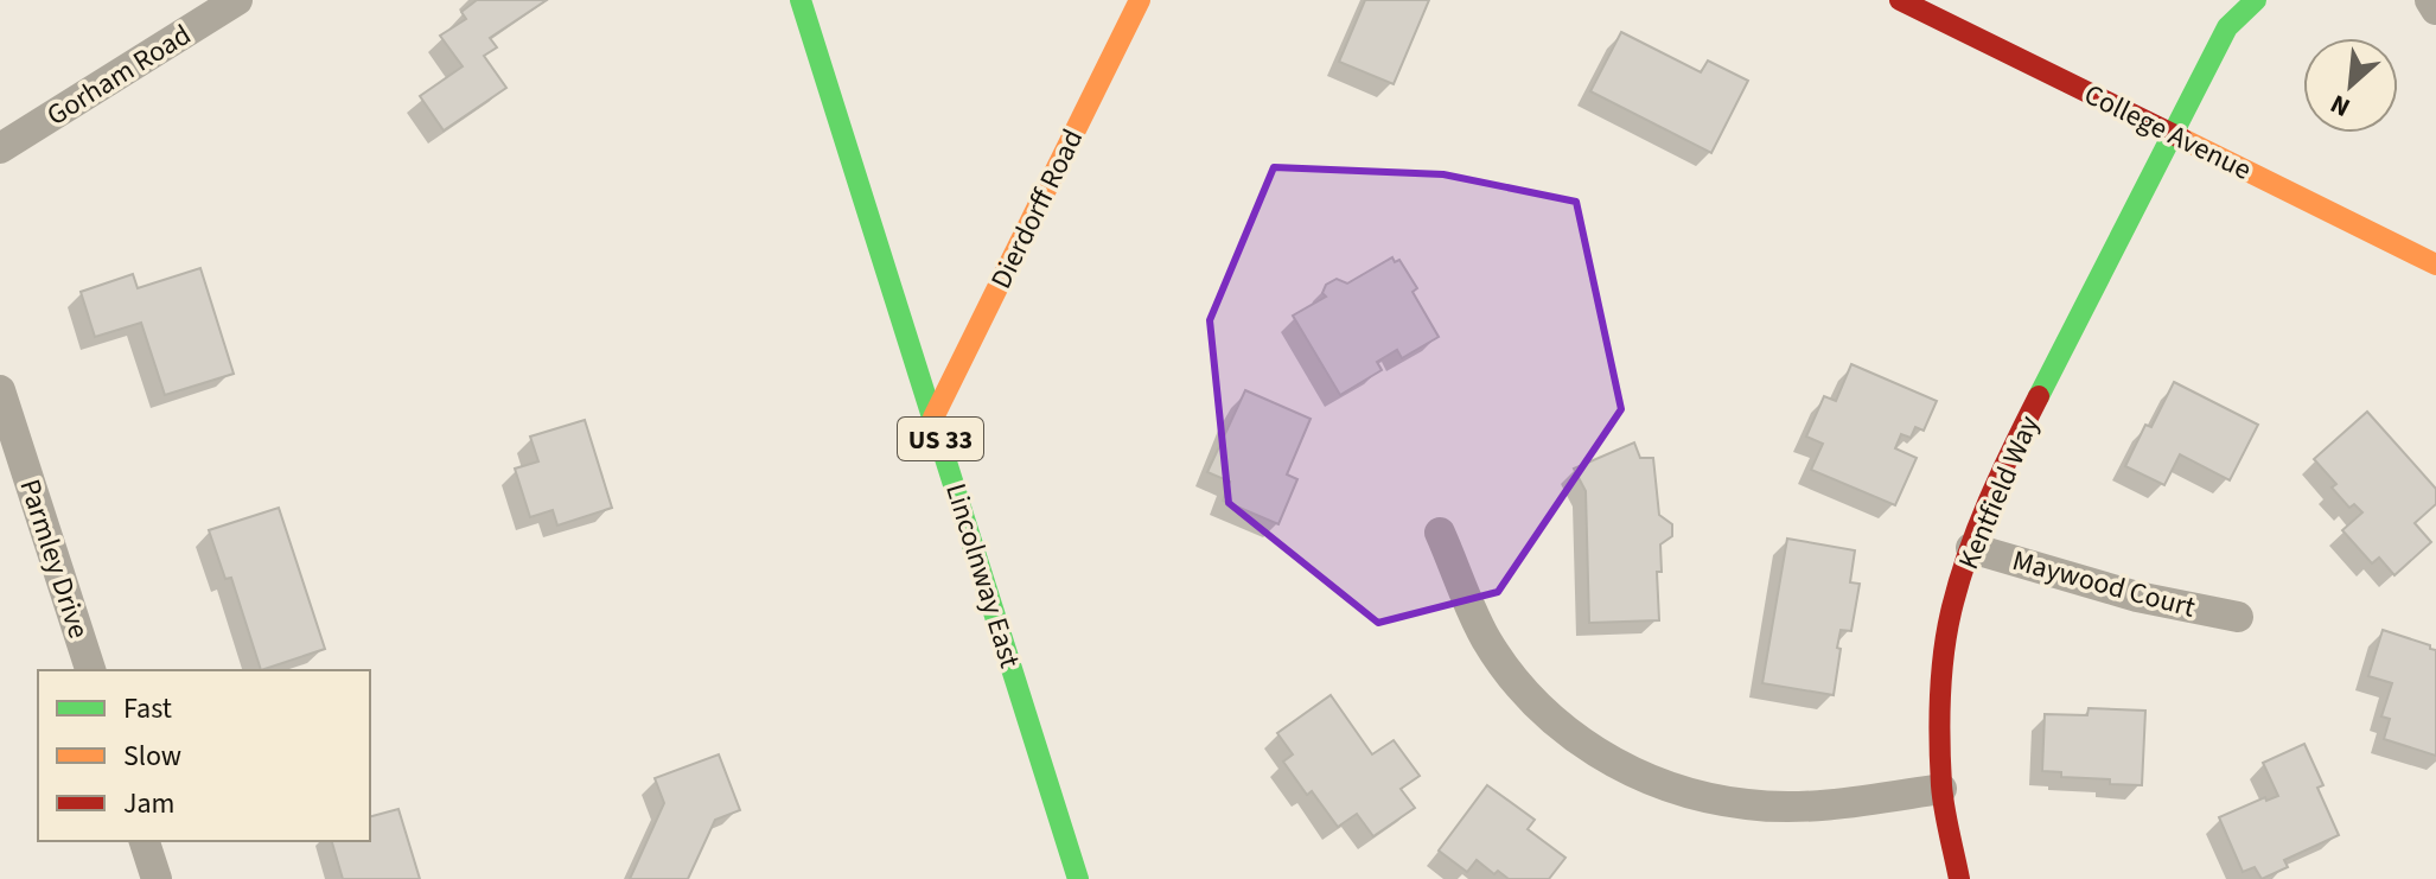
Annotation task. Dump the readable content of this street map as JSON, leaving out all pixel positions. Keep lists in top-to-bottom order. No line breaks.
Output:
{"streets":{"main road":["College Avenue","Dierdorff Road","US 33","Kentfield Way","Lincolnway East"],"street":["Gorham Road","Parmley Drive","Maywood Court"]},"crossings":[["College Avenue","Kentfield Way"],["Dierdorff Road","Lincolnway East"],["Kentfield Way","Maywood Court"]],"legend":["Fast","Slow","Jam"],"north":"bottom left"}
